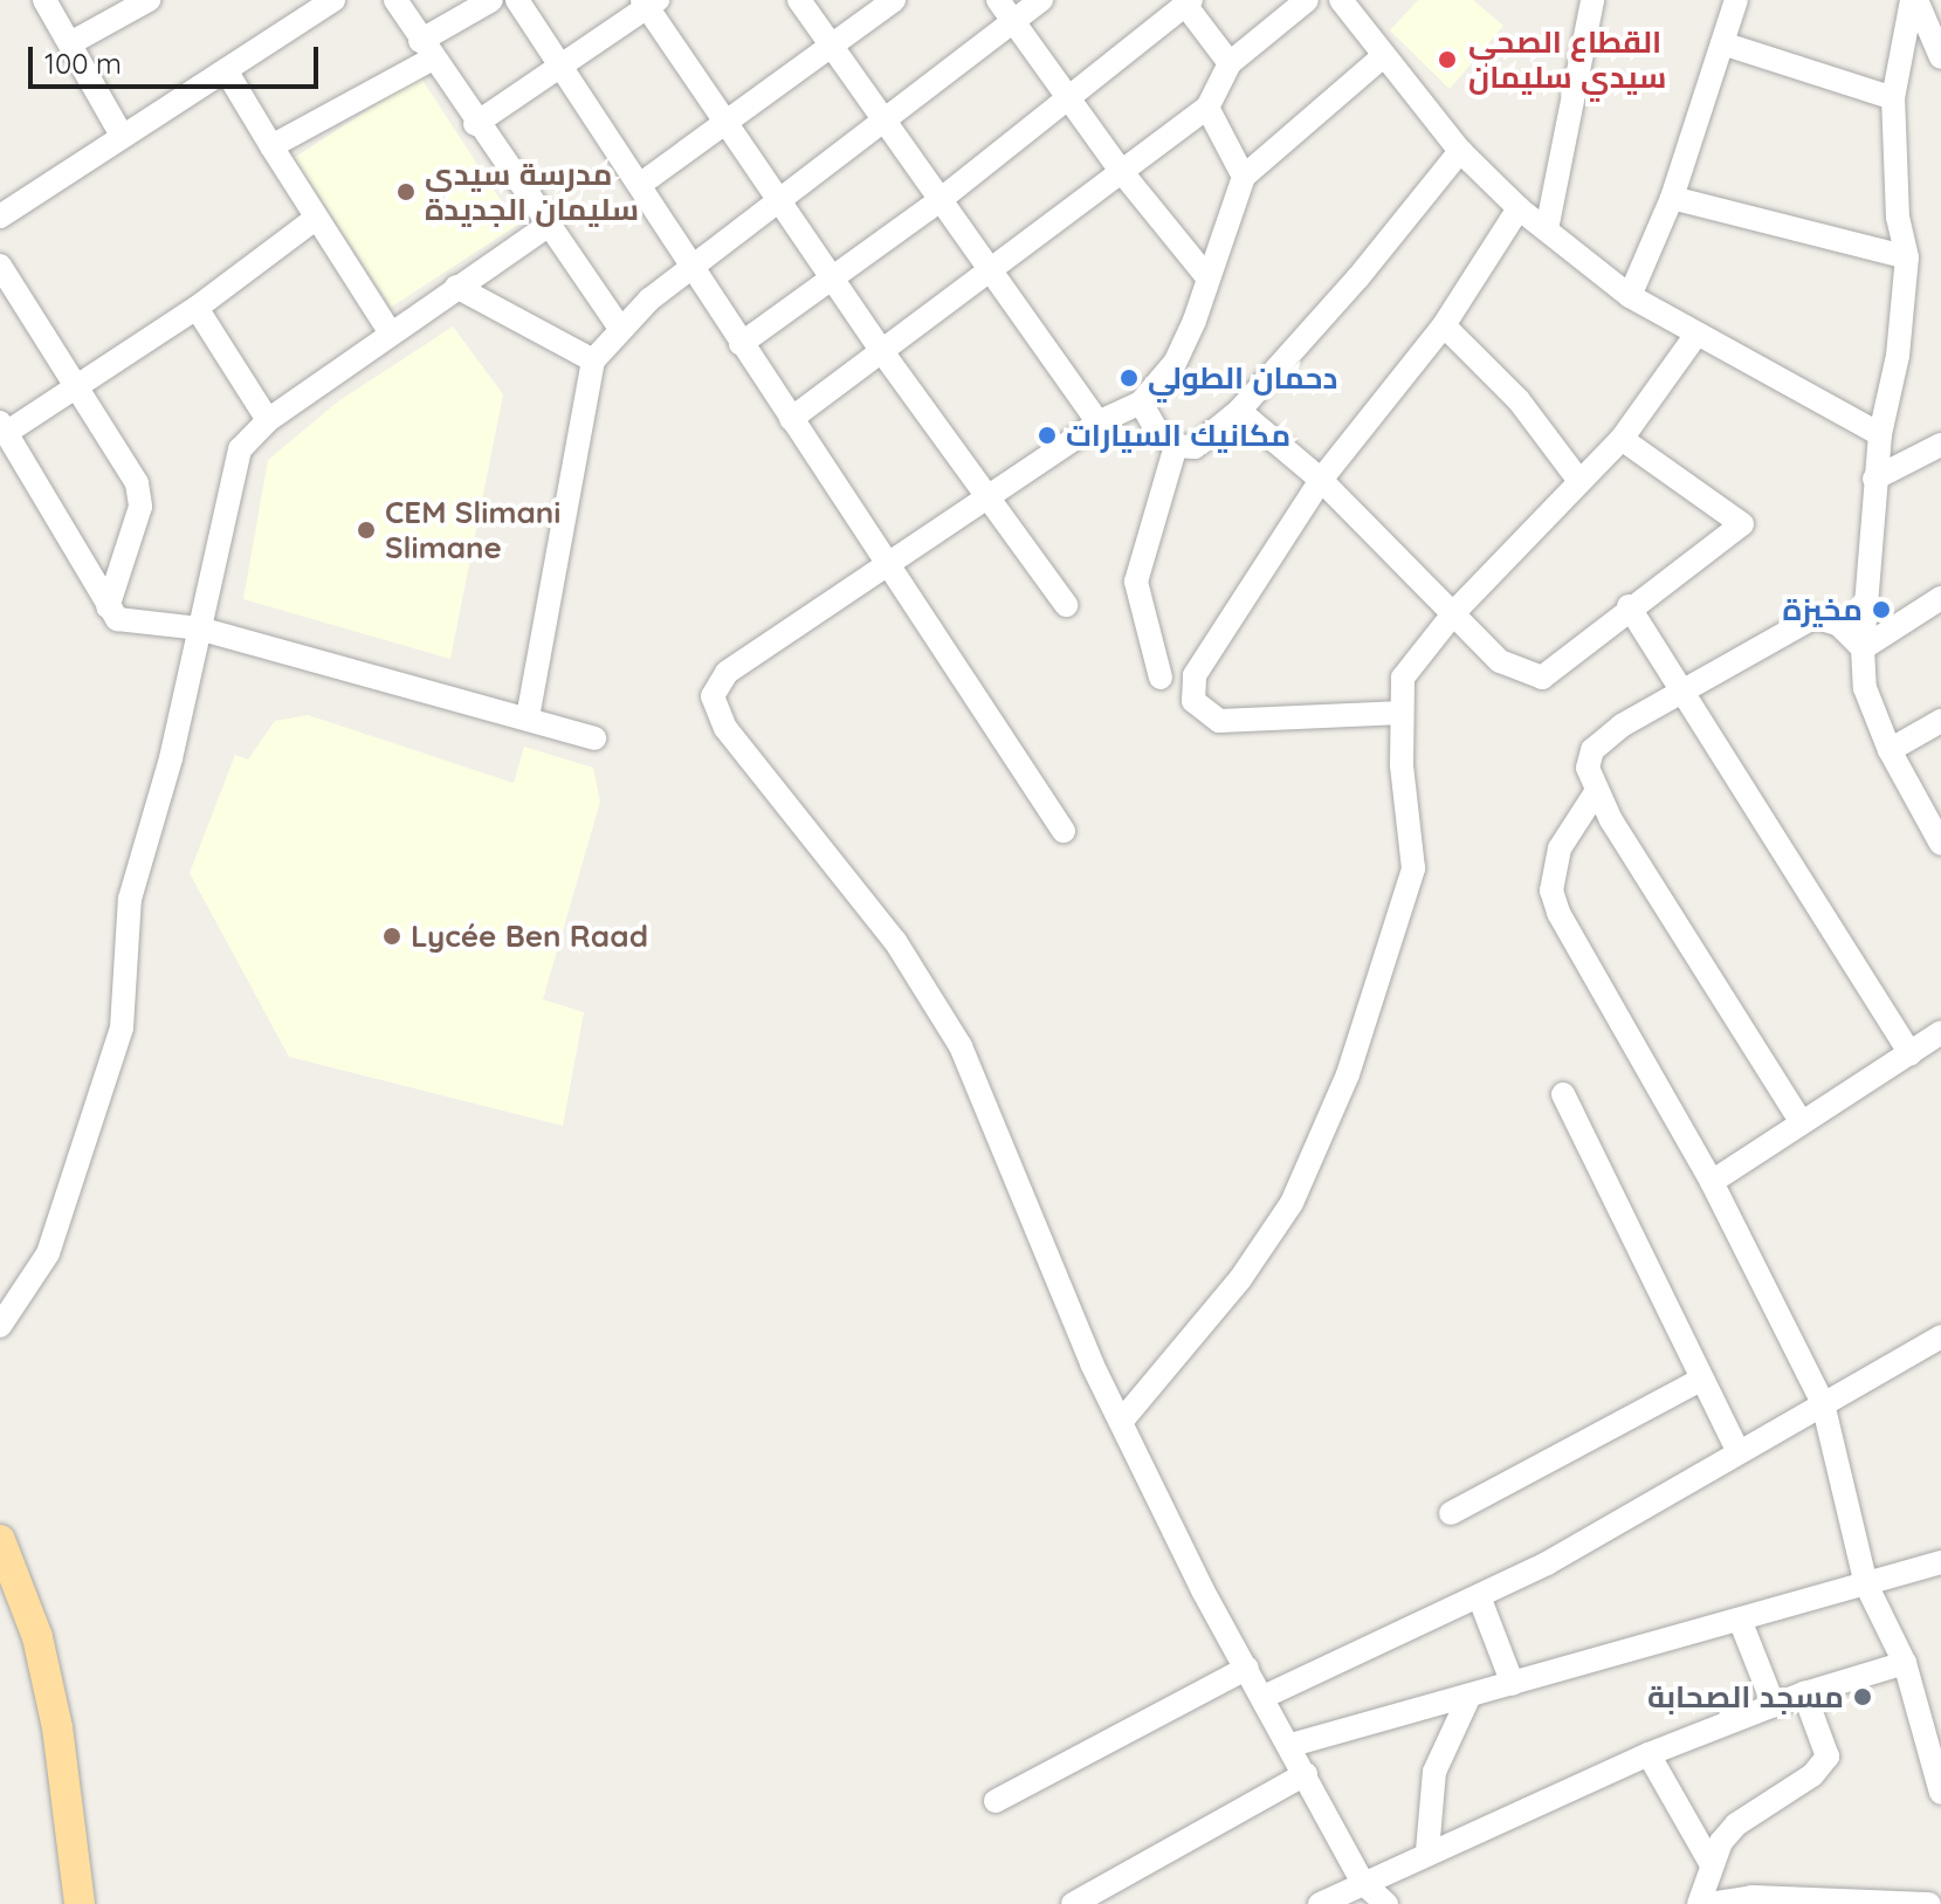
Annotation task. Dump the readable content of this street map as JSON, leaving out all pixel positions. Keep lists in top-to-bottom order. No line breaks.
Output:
{"places":["القطاع الصحي سيدي سليمان","مدرسة سيدي سليمان الجديدة","دحمان الطولي","مكانيك السيارات","CEM Slimani Slimane","مخيزة","Lycée Ben Raad","مسجد الصحابة"],"scale_bar":"100 m"}
